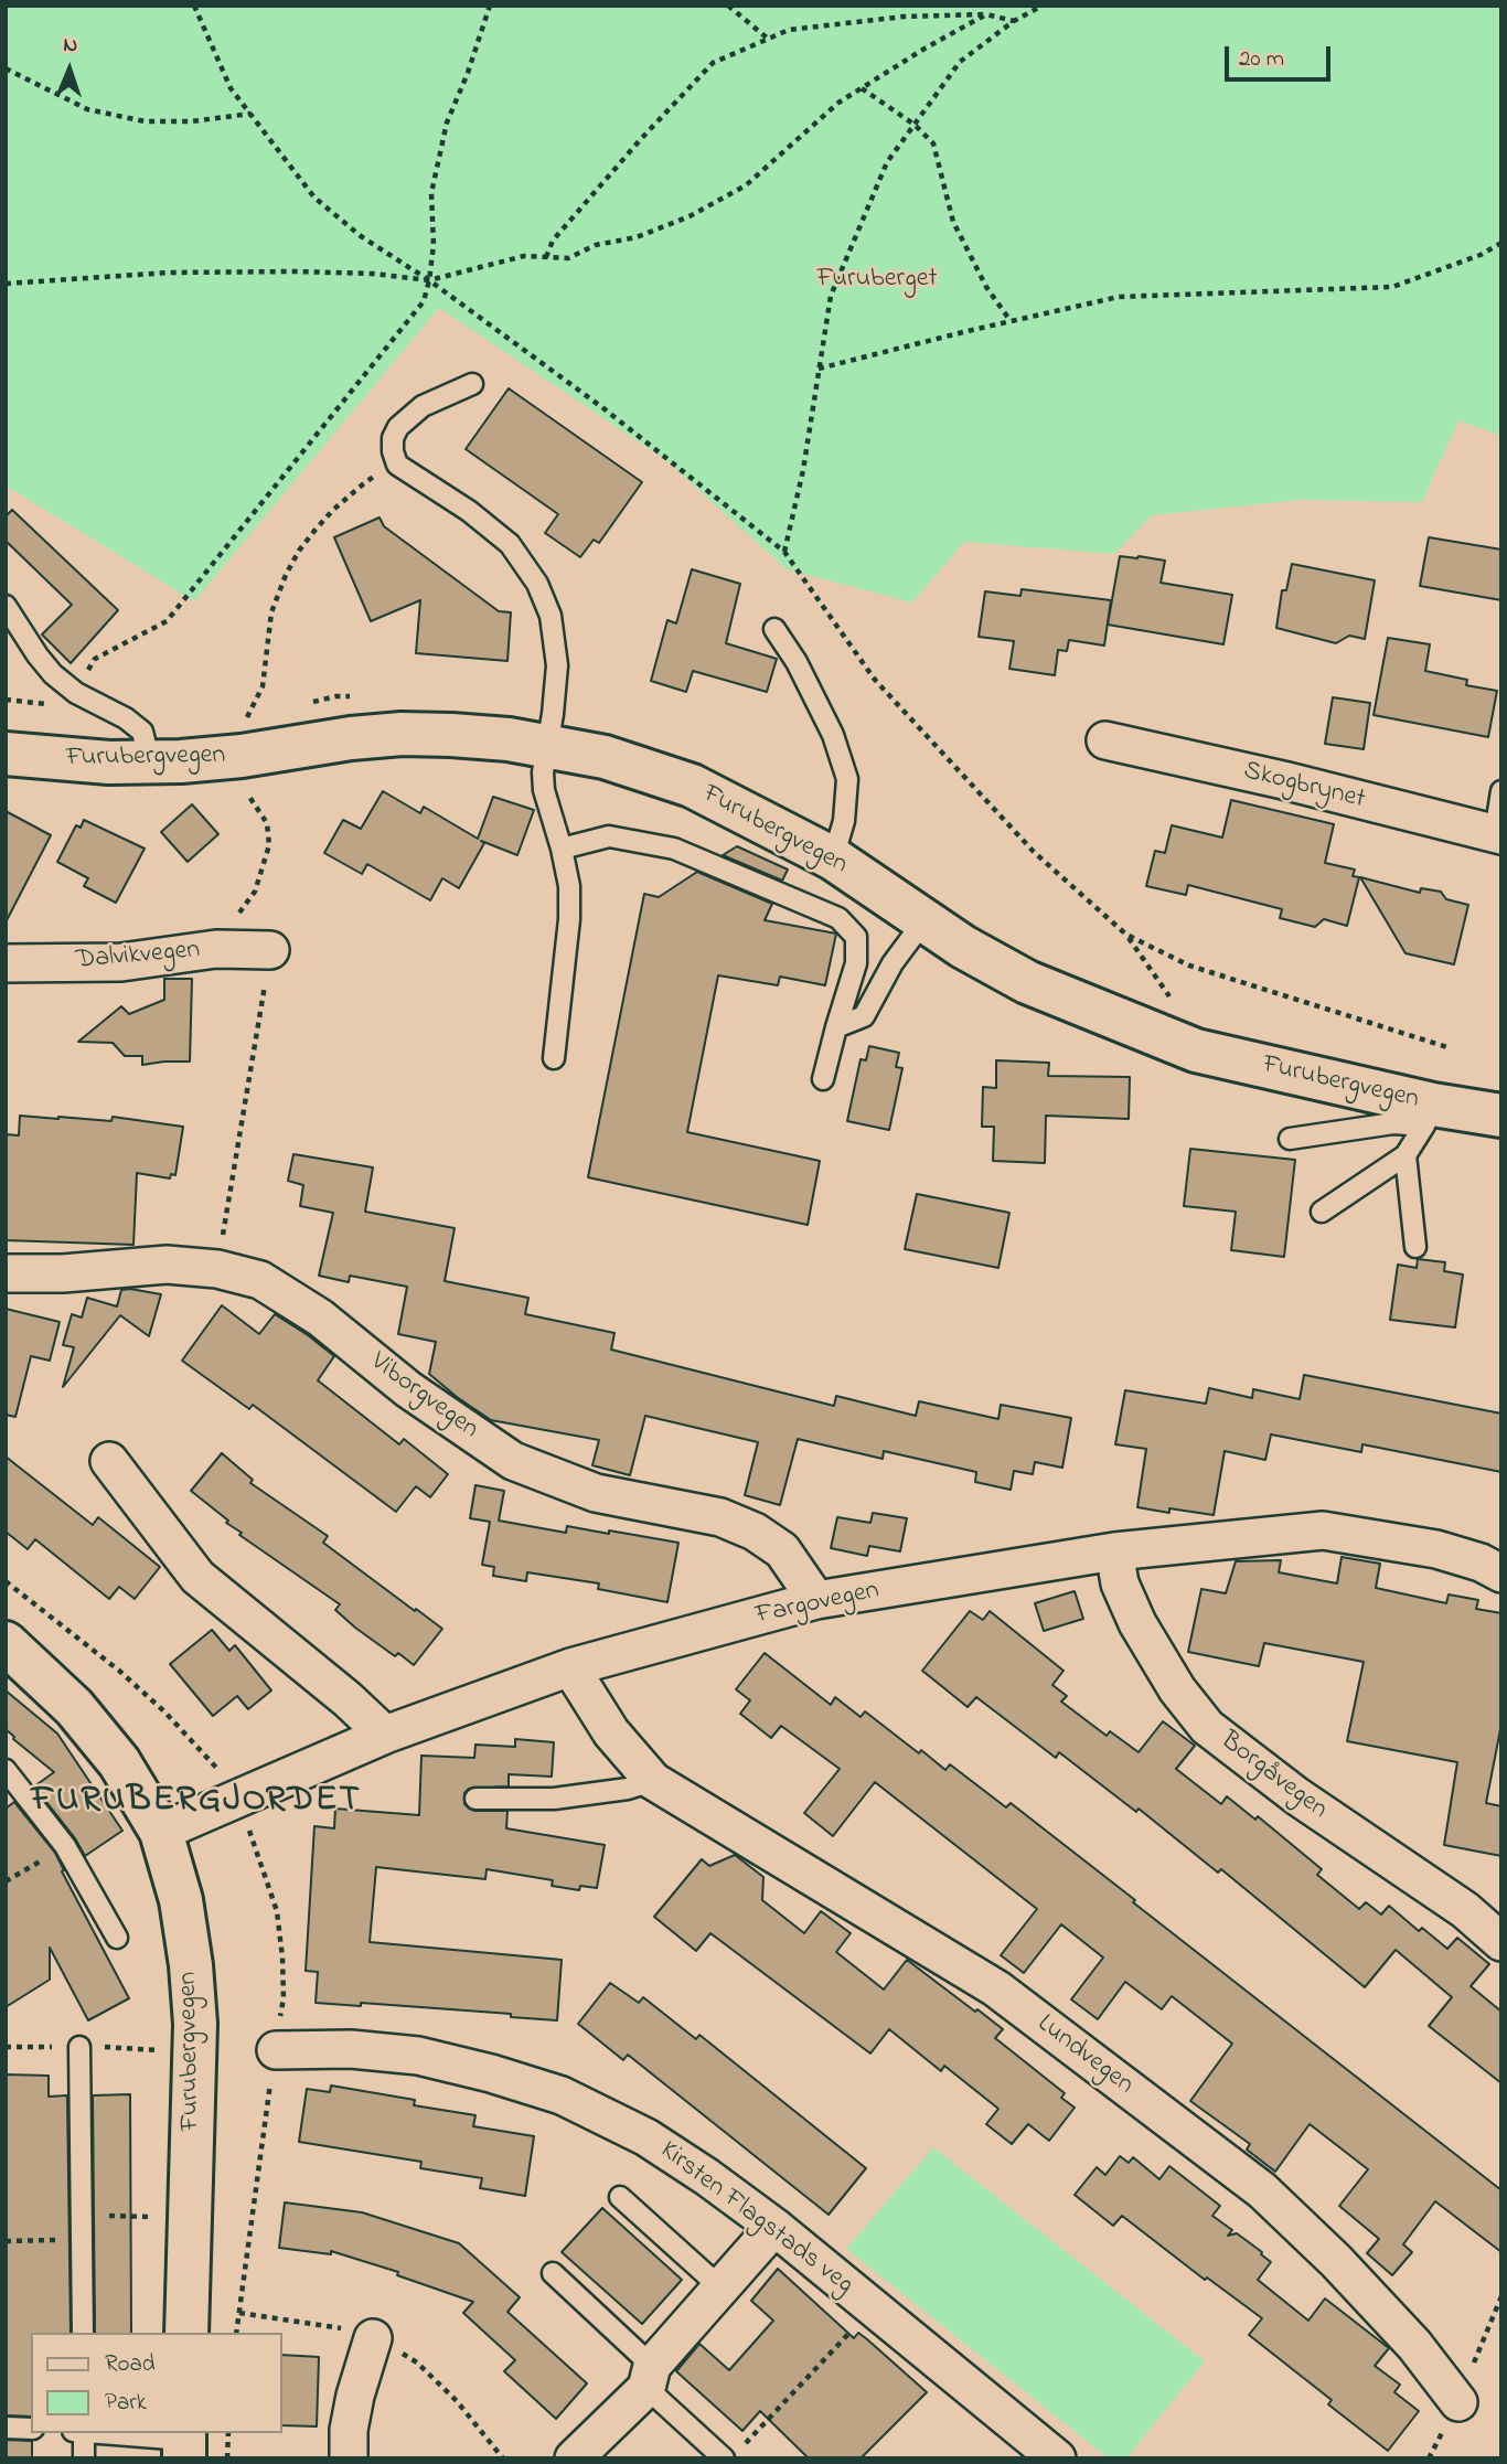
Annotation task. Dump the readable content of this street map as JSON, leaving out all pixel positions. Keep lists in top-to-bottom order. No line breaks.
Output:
{"streets":{"main road":["Furubergvegen"],"street":["Skogbrynet","Dalvikvegen","Viborgvegen","Fargovegen","Borgåvegen","Lundvegen","Kirsten Flagstads veg"]},"crossings":[["Furubergvegen","Fargovegen"],["Viborgvegen","Fargovegen"],["Fargovegen","Borgåvegen"],["Fargovegen","Lundvegen"]],"districts":["FURUBERGJORDET"],"parks":["Furuberget"],"legend":["Road","Park"],"scale_bar":"20 m","north":"top"}
